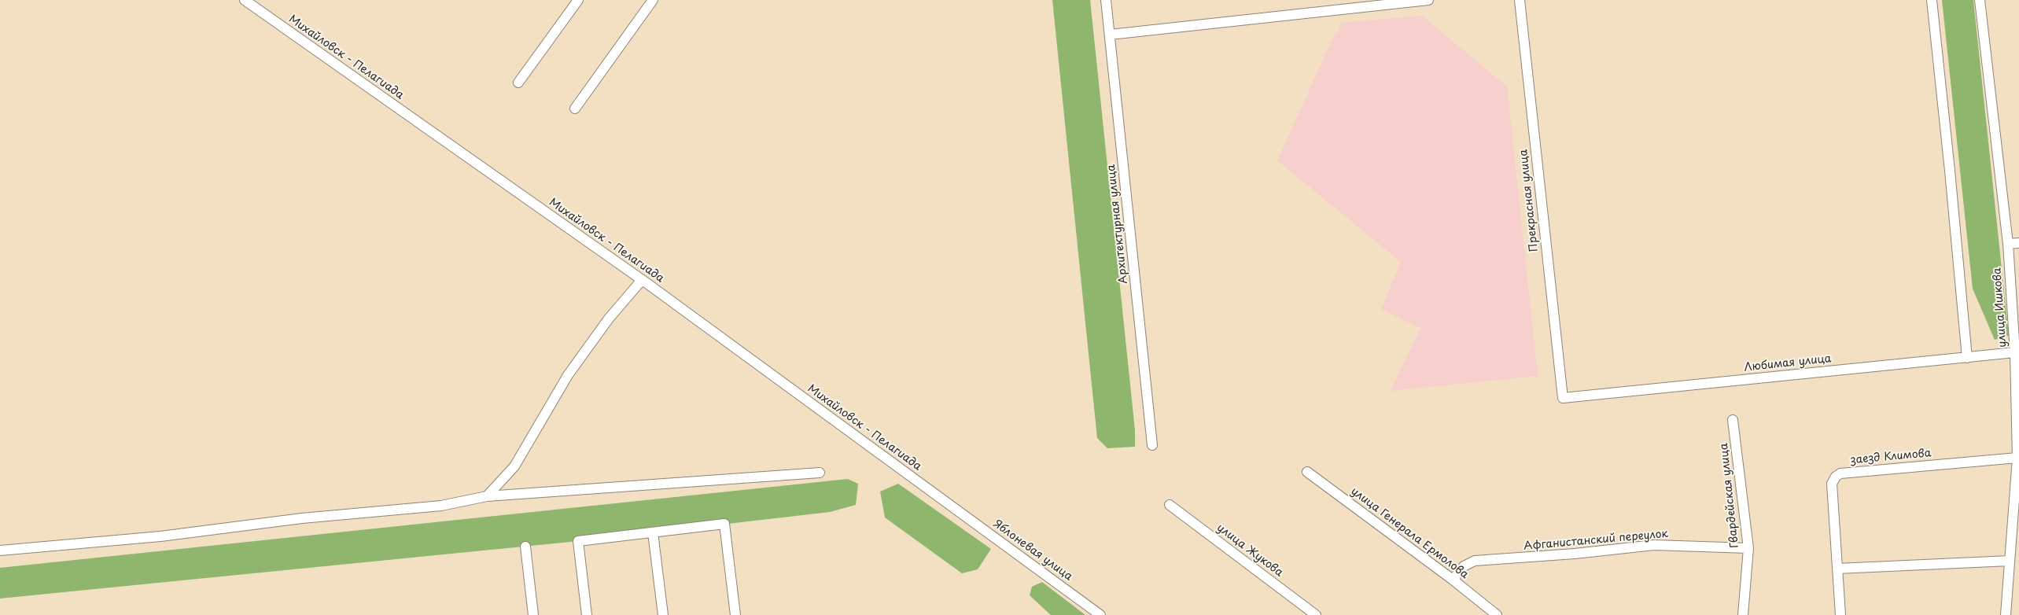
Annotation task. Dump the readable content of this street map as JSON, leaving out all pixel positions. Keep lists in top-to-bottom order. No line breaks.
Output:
{"streets":{"street":["Михайловск - Пелагиада","Прекрасная улица","Архитектурная улица","улица Ишкова","Любимая улица","заезд Климова","Гвардейская улица","улица Генерала Ермолова","Афганистанский переулок","Яблоневая улица","улица Жукова"]},"crossings":[["Михайловск - Пелагиада","Яблоневая улица"],["Прекрасная улица","Любимая улица"],["улица Ишкова","Любимая улица"],["улица Ишкова","заезд Климова"],["Гвардейская улица","Афганистанский переулок"],["улица Генерала Ермолова","Афганистанский переулок"]]}
